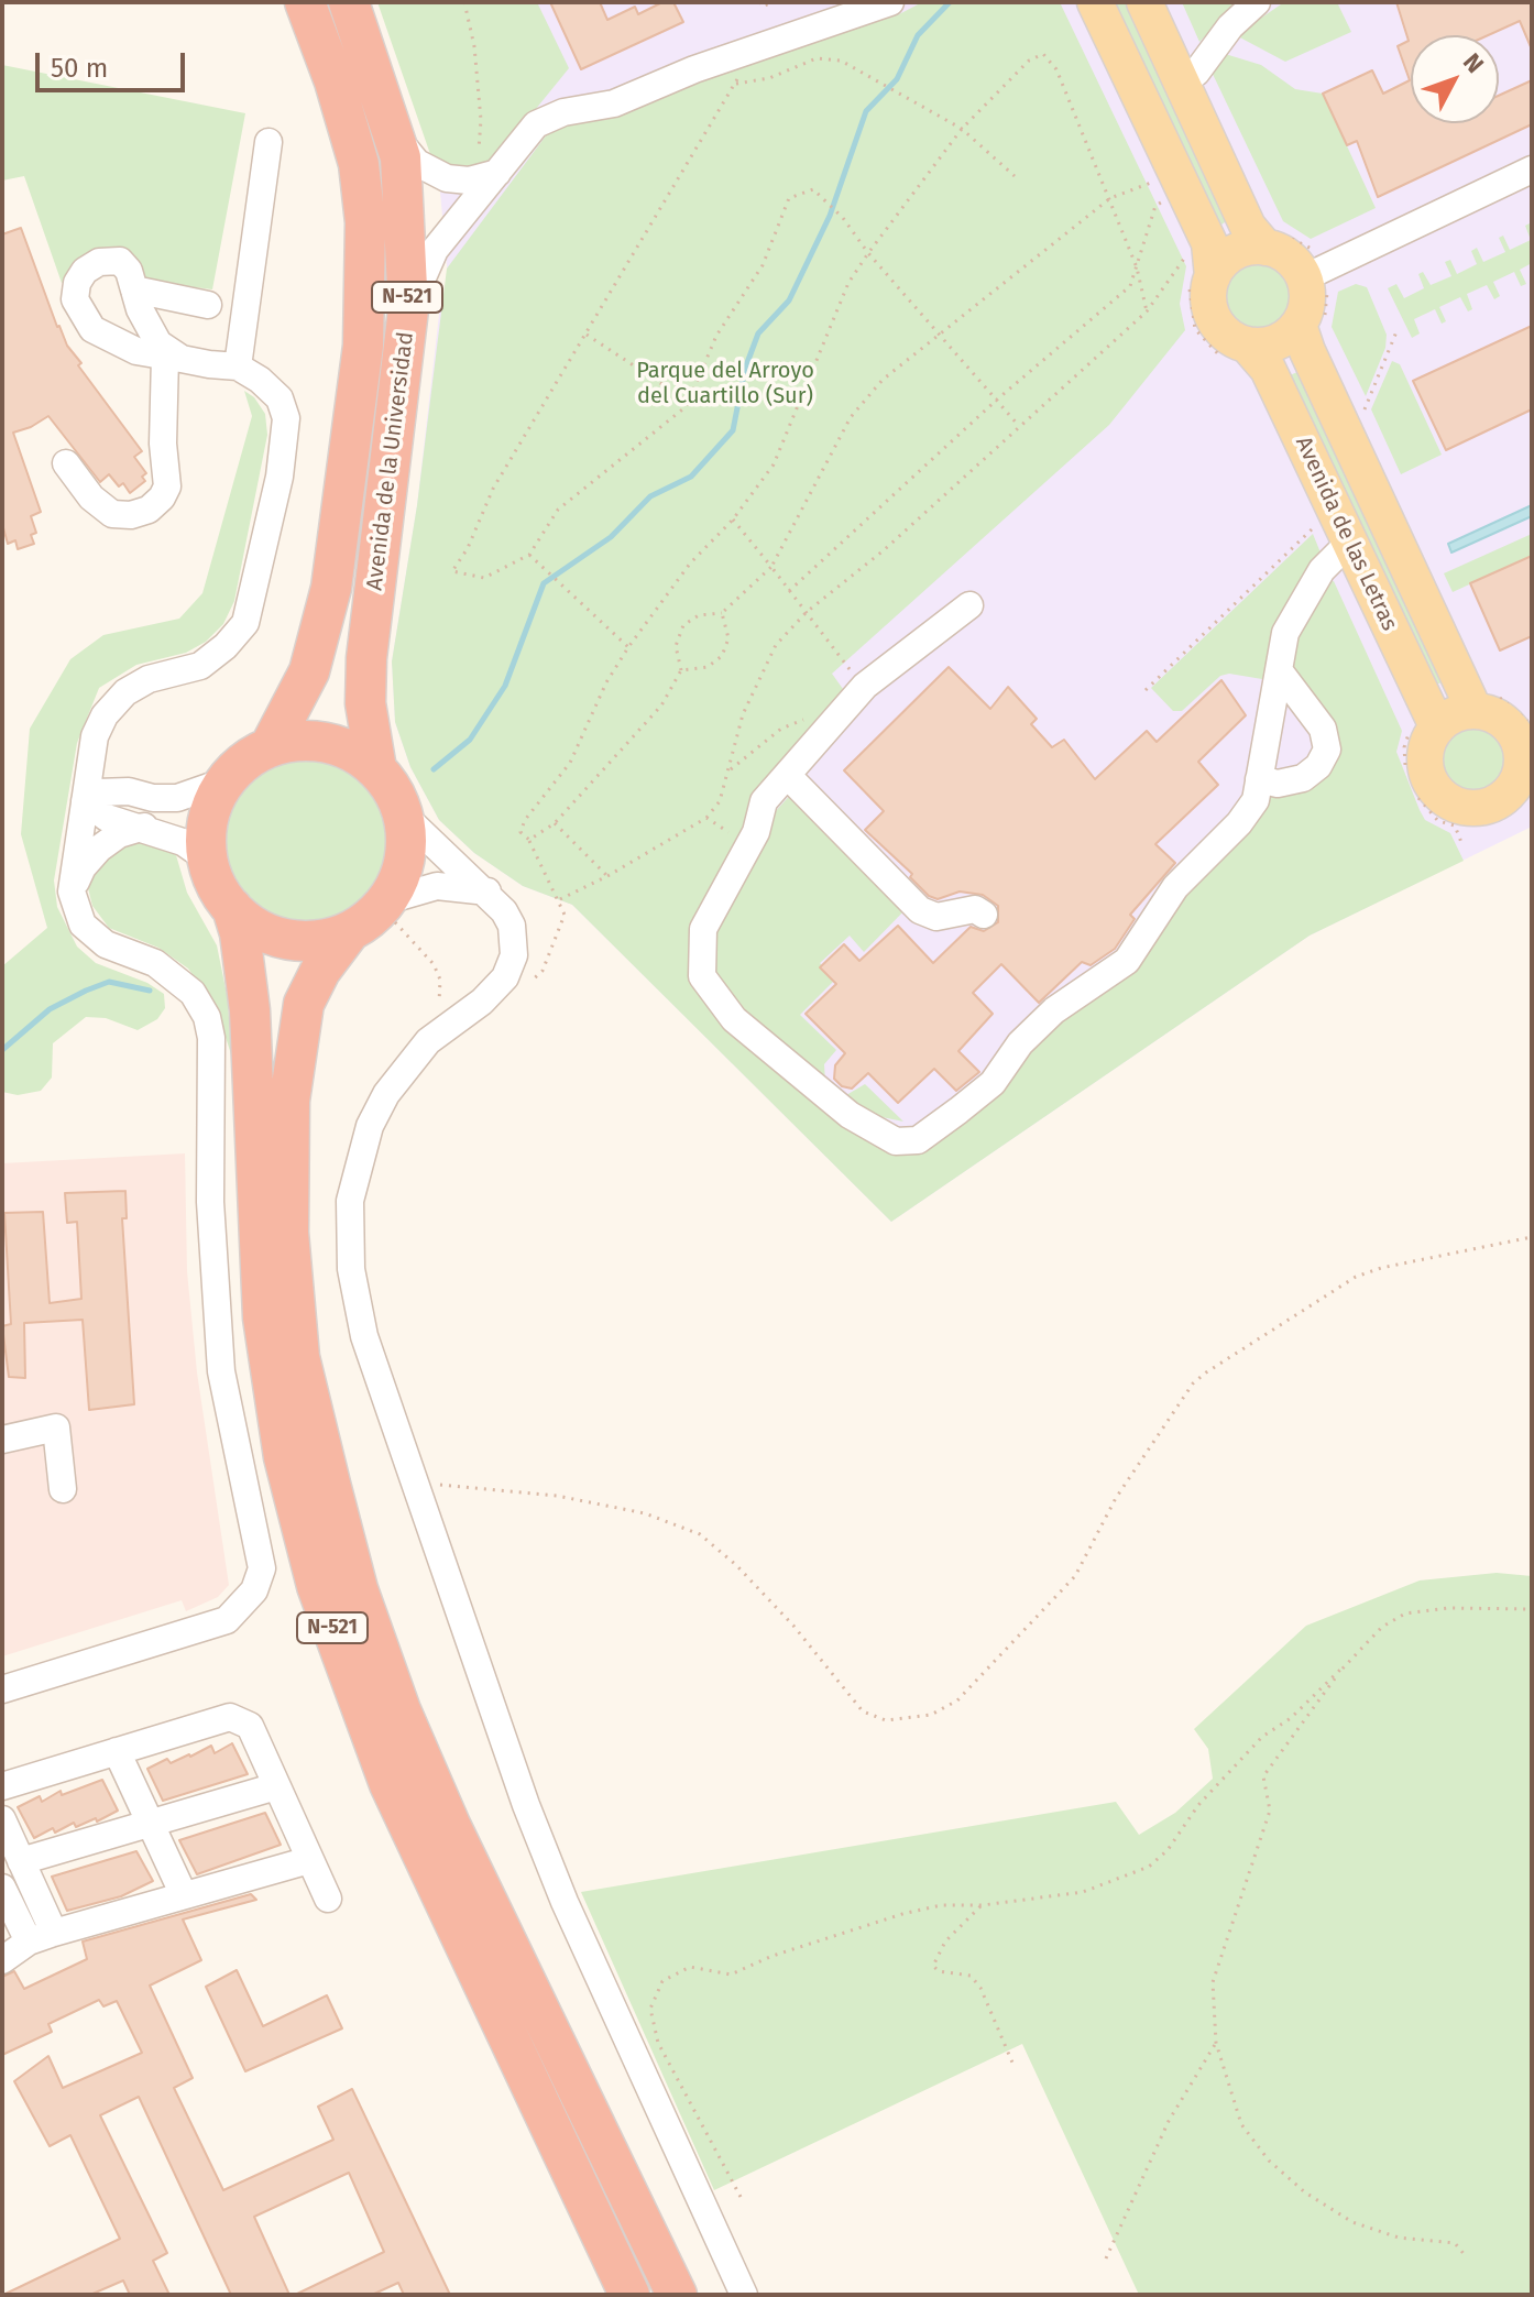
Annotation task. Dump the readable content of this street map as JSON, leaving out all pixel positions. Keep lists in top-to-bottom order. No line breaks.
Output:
{"streets":{"highway":["N-521","Avenida de la Universidad"],"main road":["Avenida de las Letras"]},"crossings":[["N-521","Avenida de la Universidad"]],"parks":["Parque del Arroyo del Cuartillo (Sur)"],"scale_bar":"50 m","north":"top right"}
